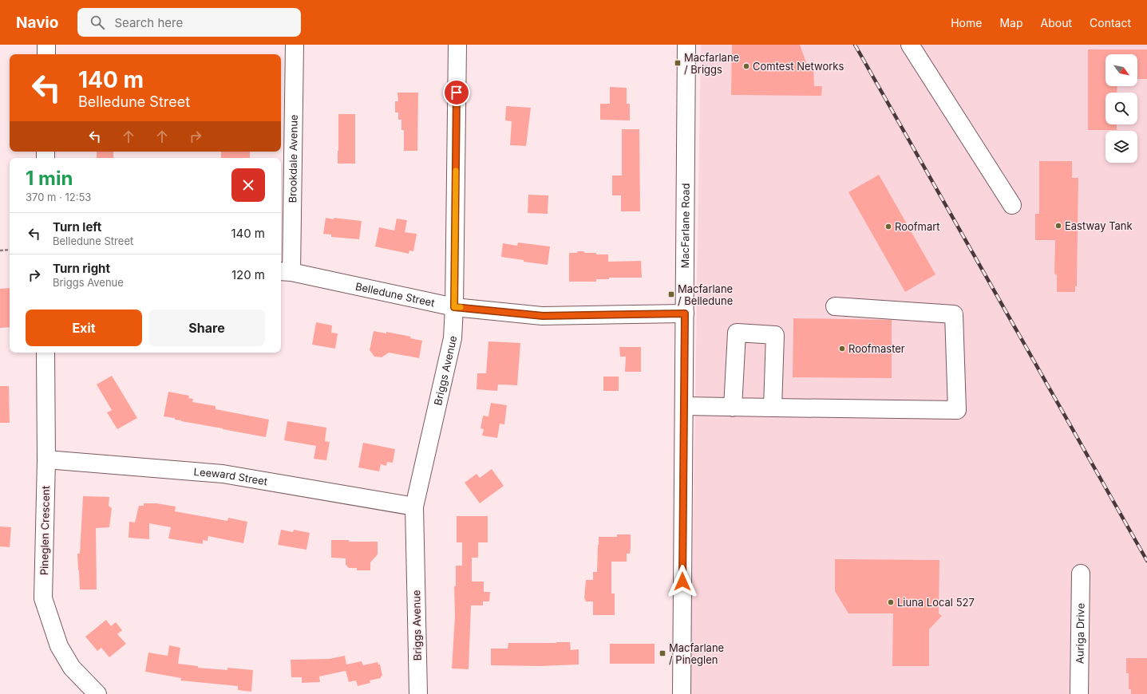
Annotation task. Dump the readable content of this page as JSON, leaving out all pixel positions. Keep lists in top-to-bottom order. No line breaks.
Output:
{"streets":{"street":["Brookdale Avenue","MacFarlane Road","Belledune Street","Briggs Avenue","Leeward Street","Pineglen Crescent","Auriga Drive"]},"crossings":[["Brookdale Avenue","Belledune Street"],["MacFarlane Road","Belledune Street"],["Belledune Street","Briggs Avenue"],["Briggs Avenue","Leeward Street"],["Leeward Street","Pineglen Crescent"]],"places":{"transit":["Macfarlane / Briggs","Macfarlane / Belledune","Macfarlane / Pineglen"],"other":["Comtest Networks","Eastway Tank","Roofmart","Roofmaster","Liuna Local 527"]},"north":"bottom right","page":{"header":"Navio","search":"Search here","nav":["Home","Map","About","Contact"],"turn":["140 m","Belledune Street"],"heading":["1 min","370 m · 12:53"],"list":[{"name":"Turn left","note":"Belledune Street","value":"140 m"},{"name":"Turn right","note":"Briggs Avenue","value":"120 m"}],"buttons":["Exit","Share"]}}
